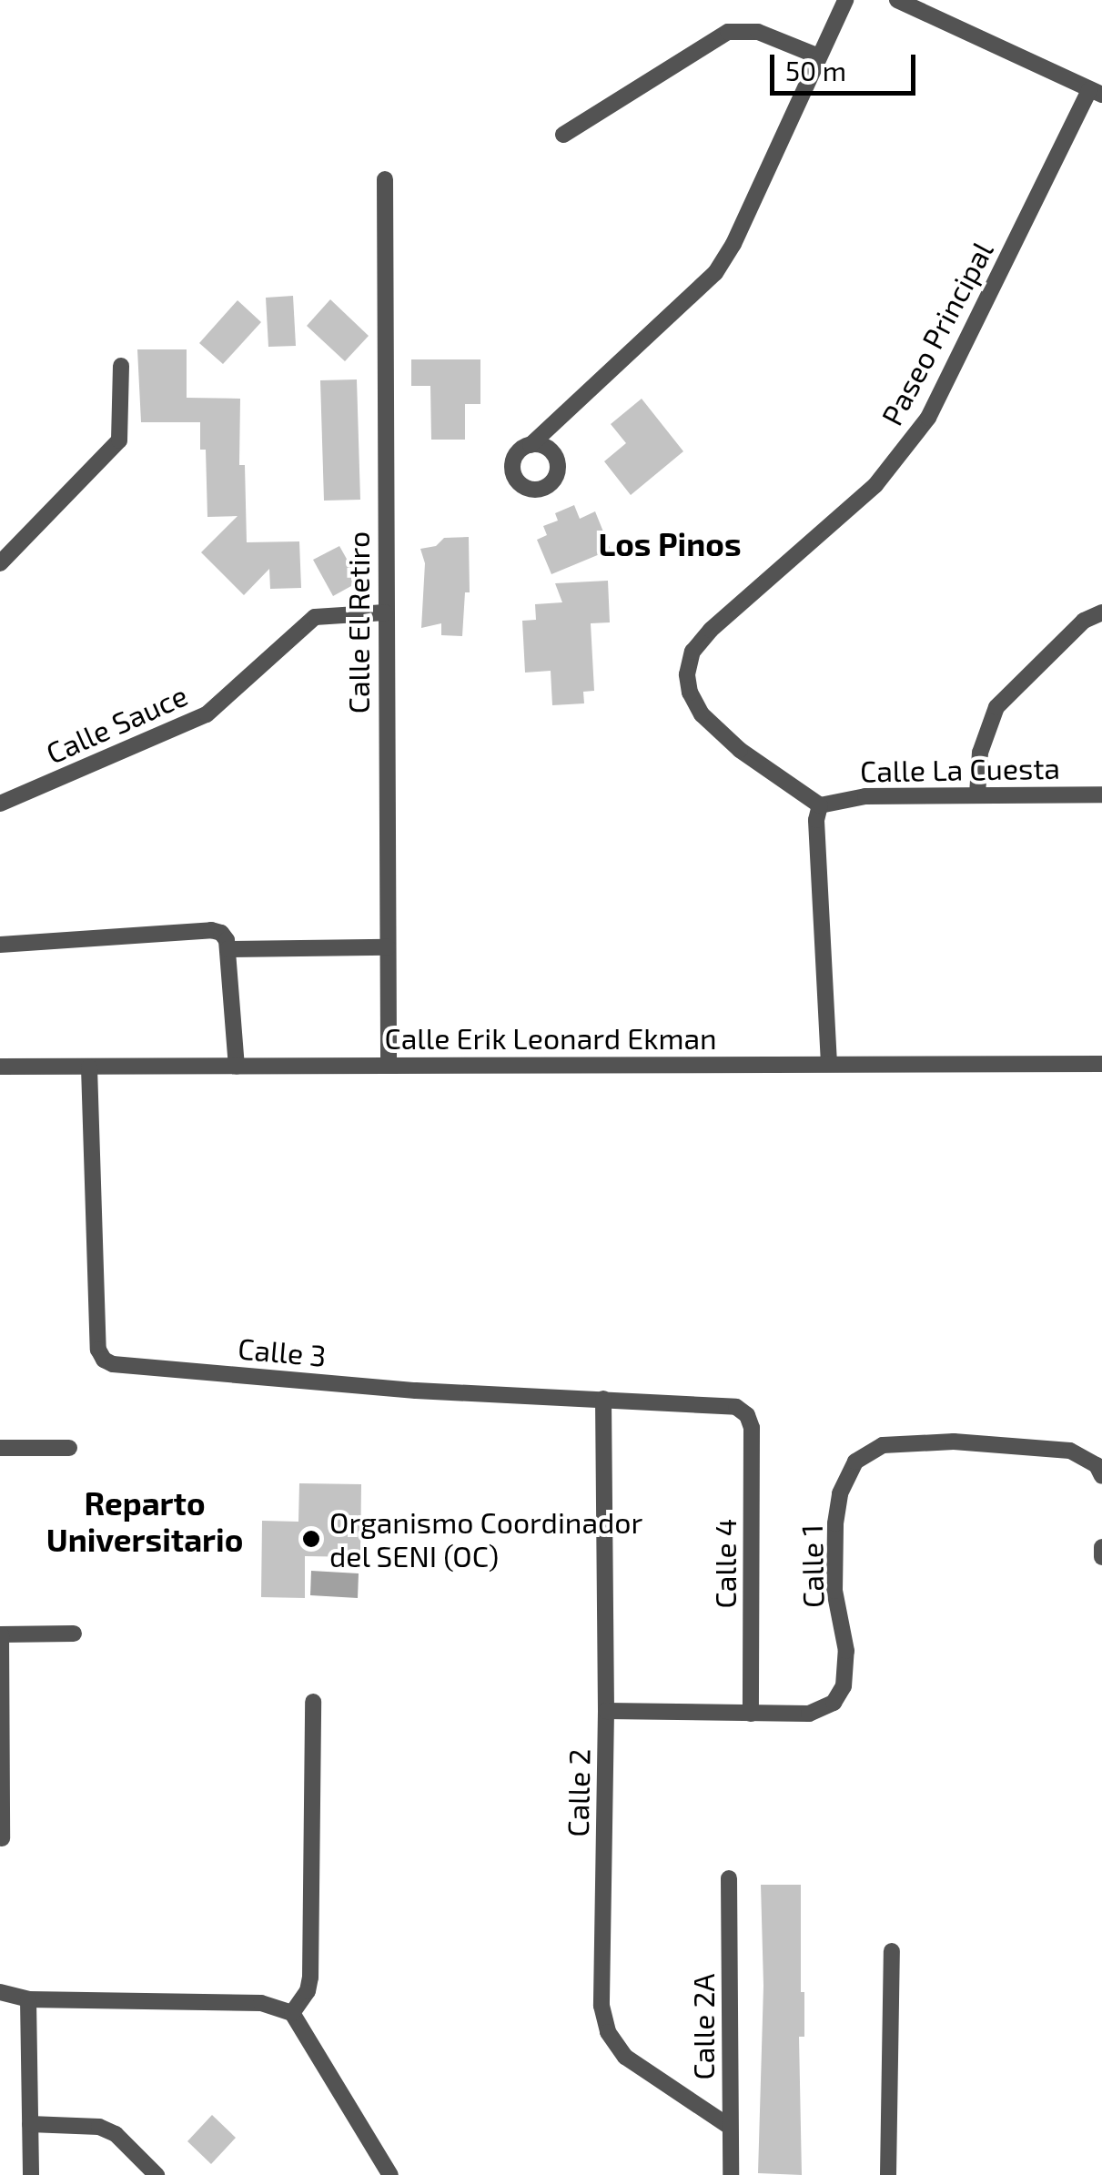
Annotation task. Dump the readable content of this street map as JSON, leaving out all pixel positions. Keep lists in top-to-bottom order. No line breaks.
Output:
{"streets":{"street":["Paseo Principal","Calle El Retiro","Calle Sauce","Calle La Cuesta","Calle Erik Leonard Ekman","Calle 3","Calle 4","Calle 1","Calle 2","Calle 2A"]},"crossings":[["Paseo Principal","Calle La Cuesta"],["Calle El Retiro","Calle Sauce"],["Calle El Retiro","Calle Erik Leonard Ekman"],["Calle Erik Leonard Ekman","Calle 3"],["Calle 3","Calle 4"],["Calle 3","Calle 2"],["Calle 4","Calle 1"],["Calle 1","Calle 2"],["Calle 2","Calle 2A"]],"districts":["Los Pinos","Reparto Universitario"],"places":["Organismo Coordinador del SENI (OC)"],"scale_bar":"50 m"}
